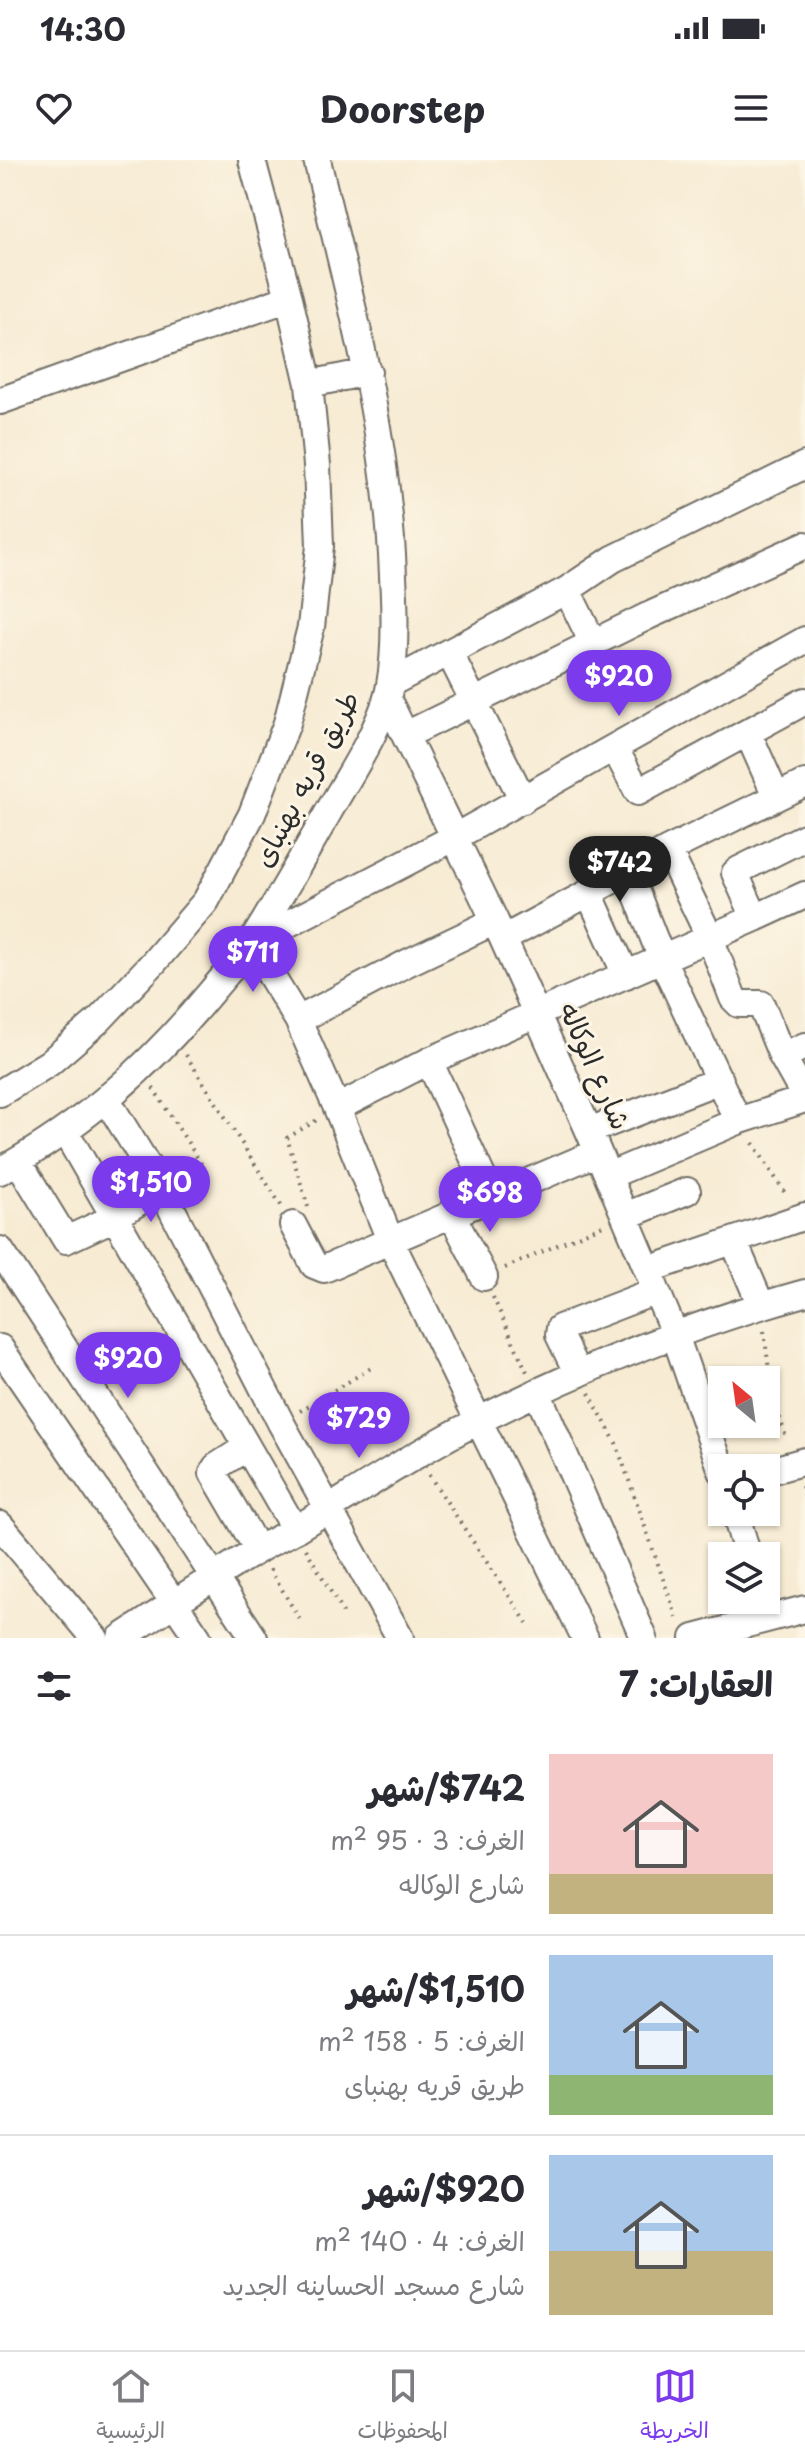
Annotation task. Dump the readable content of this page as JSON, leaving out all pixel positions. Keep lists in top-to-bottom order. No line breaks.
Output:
{"streets":{"street":["طريق قريه بهنباى","شارع الوكاله"]},"crossings":[["طريق قريه بهنباى","شارع الوكاله"]],"north":"top left","page":{"status":"14:30","header":"Doorstep","price":["$920","$742","$711","$1,510","$698","$920","$729"],"heading":"العقارات: 7","list":[{"name":"$742/شهر","note":"الغرف: 3 · 95 m² · شارع الوكاله"},{"name":"$1,510/شهر","note":"الغرف: 5 · 158 m² · طريق قريه بهنباى"},{"name":"$920/شهر","note":"الغرف: 4 · 140 m² · شارع مسجد الحساينه الجديد"}],"tabs":["الخريطة","المحفوظات","الرئيسية"]}}
